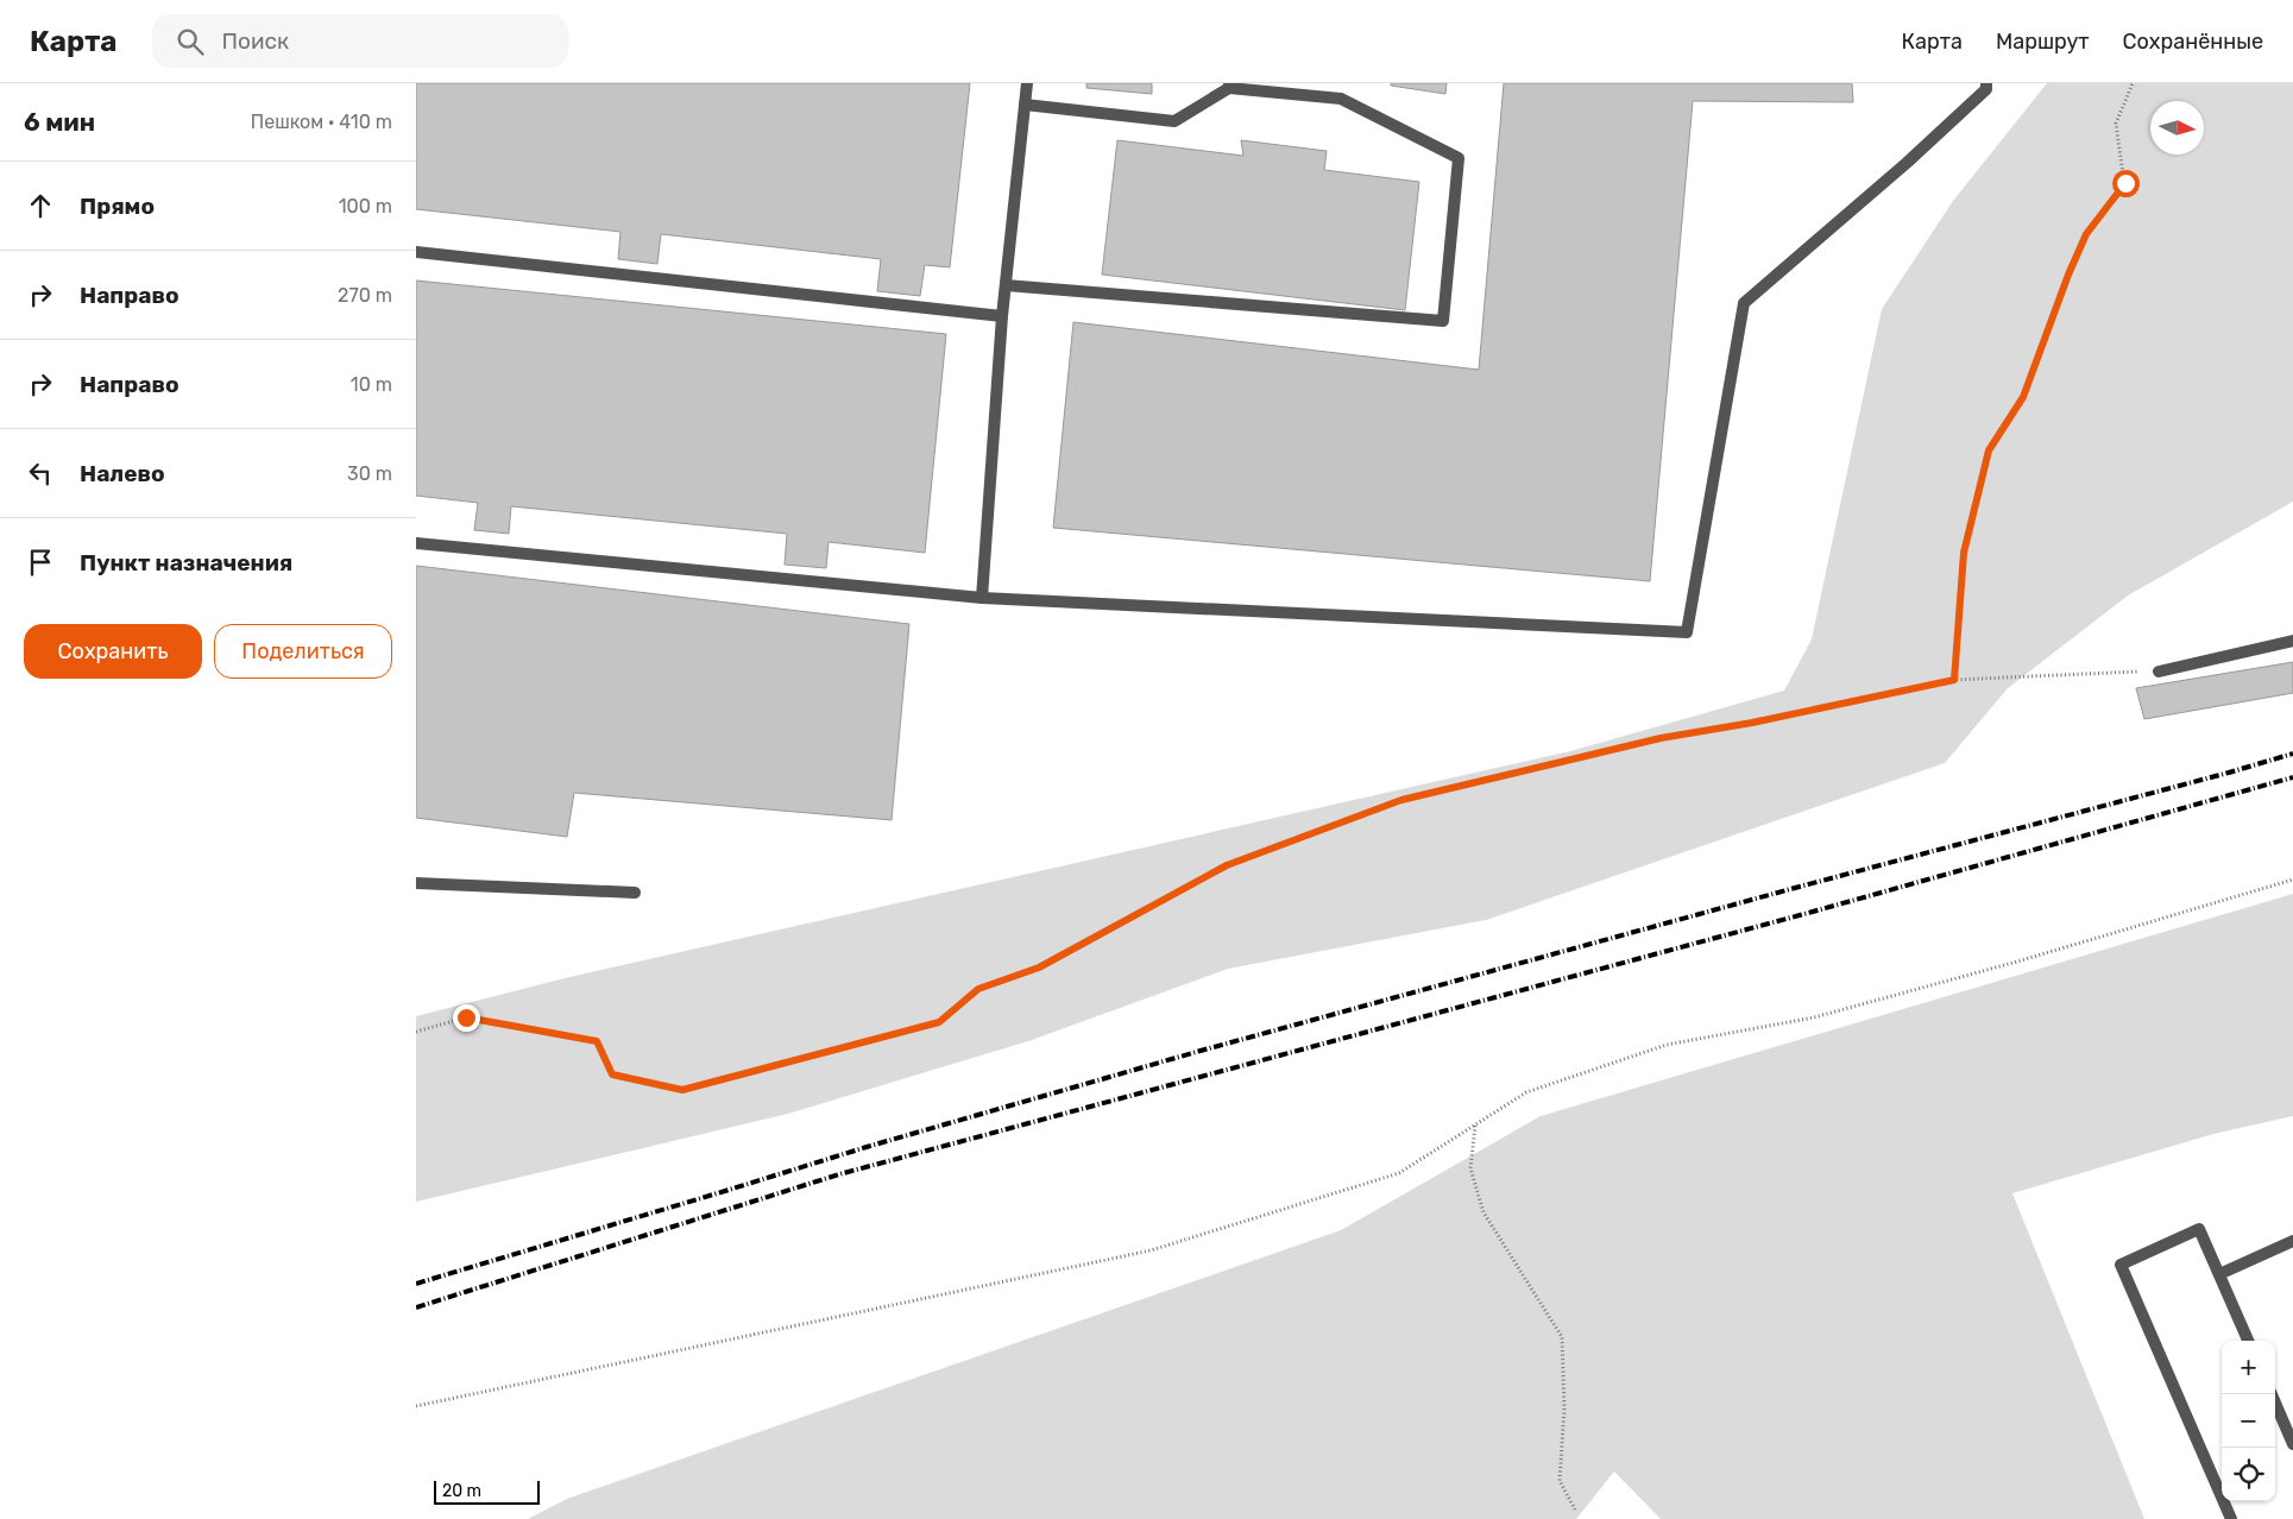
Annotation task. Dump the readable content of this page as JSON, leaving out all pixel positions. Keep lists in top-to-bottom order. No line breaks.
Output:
{"scale_bar":"20 m","north":"right","page":{"header":"Карта","search":"Поиск","nav":["Карта","Маршрут","Сохранённые"],"heading":["6 мин","Пешком · 410 m"],"list":[["Прямо","100 m"],["Направо","270 m"],["Направо","10 m"],["Налево","30 m"],"Пункт назначения"],"buttons":["Сохранить","Поделиться"],"map_buttons":["+","−"],"scale":"20 m"}}
